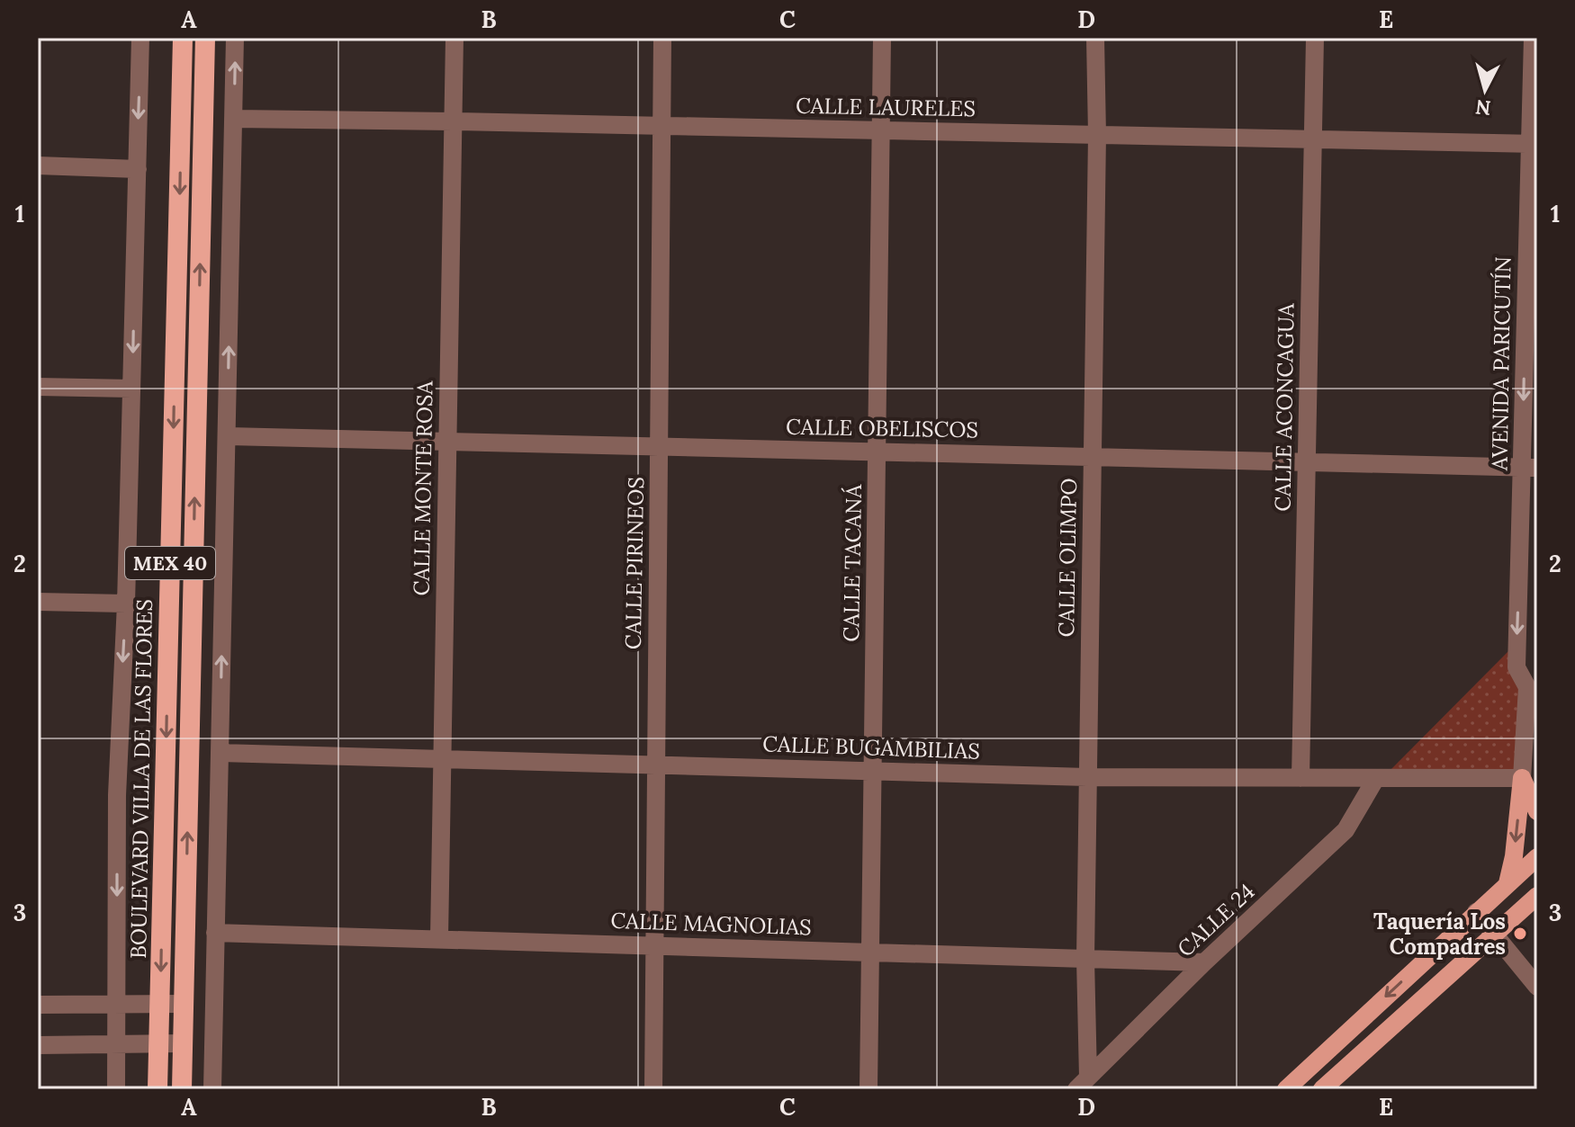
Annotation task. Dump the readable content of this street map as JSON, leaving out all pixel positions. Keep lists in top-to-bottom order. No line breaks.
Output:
{"streets":{"highway":["MEX 40","BOULEVARD VILLA DE LAS FLORES"],"street":["CALLE LAURELES","AVENIDA PARICUTÍN","CALLE ACONCAGUA","CALLE OBELISCOS","CALLE MONTE ROSA","CALLE OLIMPO","CALLE PIRINEOS","CALLE TACANÁ","CALLE BUGAMBILIAS","CALLE 24","CALLE MAGNOLIAS"]},"crossings":[["CALLE LAURELES","AVENIDA PARICUTÍN"],["CALLE LAURELES","CALLE ACONCAGUA"],["CALLE LAURELES","CALLE MONTE ROSA"],["CALLE LAURELES","CALLE OLIMPO"],["CALLE LAURELES","CALLE PIRINEOS"],["CALLE LAURELES","CALLE TACANÁ"],["AVENIDA PARICUTÍN","CALLE OBELISCOS"],["AVENIDA PARICUTÍN","CALLE BUGAMBILIAS"],["CALLE ACONCAGUA","CALLE OBELISCOS"],["CALLE ACONCAGUA","CALLE BUGAMBILIAS"],["CALLE OBELISCOS","CALLE MONTE ROSA"],["CALLE OBELISCOS","CALLE OLIMPO"],["CALLE OBELISCOS","CALLE PIRINEOS"],["CALLE OBELISCOS","CALLE TACANÁ"],["CALLE MONTE ROSA","CALLE BUGAMBILIAS"],["CALLE MONTE ROSA","CALLE MAGNOLIAS"],["CALLE OLIMPO","CALLE BUGAMBILIAS"],["CALLE OLIMPO","CALLE 24"],["CALLE OLIMPO","CALLE MAGNOLIAS"],["CALLE PIRINEOS","CALLE BUGAMBILIAS"],["CALLE PIRINEOS","CALLE MAGNOLIAS"],["CALLE TACANÁ","CALLE BUGAMBILIAS"],["CALLE TACANÁ","CALLE MAGNOLIAS"],["CALLE BUGAMBILIAS","CALLE 24"],["CALLE 24","CALLE MAGNOLIAS"]],"one_way":["AVENIDA PARICUTÍN"],"places":["Taquería Los Compadres"],"north":"bottom","grid":{"columns":["A","B","C","D","E"],"rows":["1","2","3"]}}
